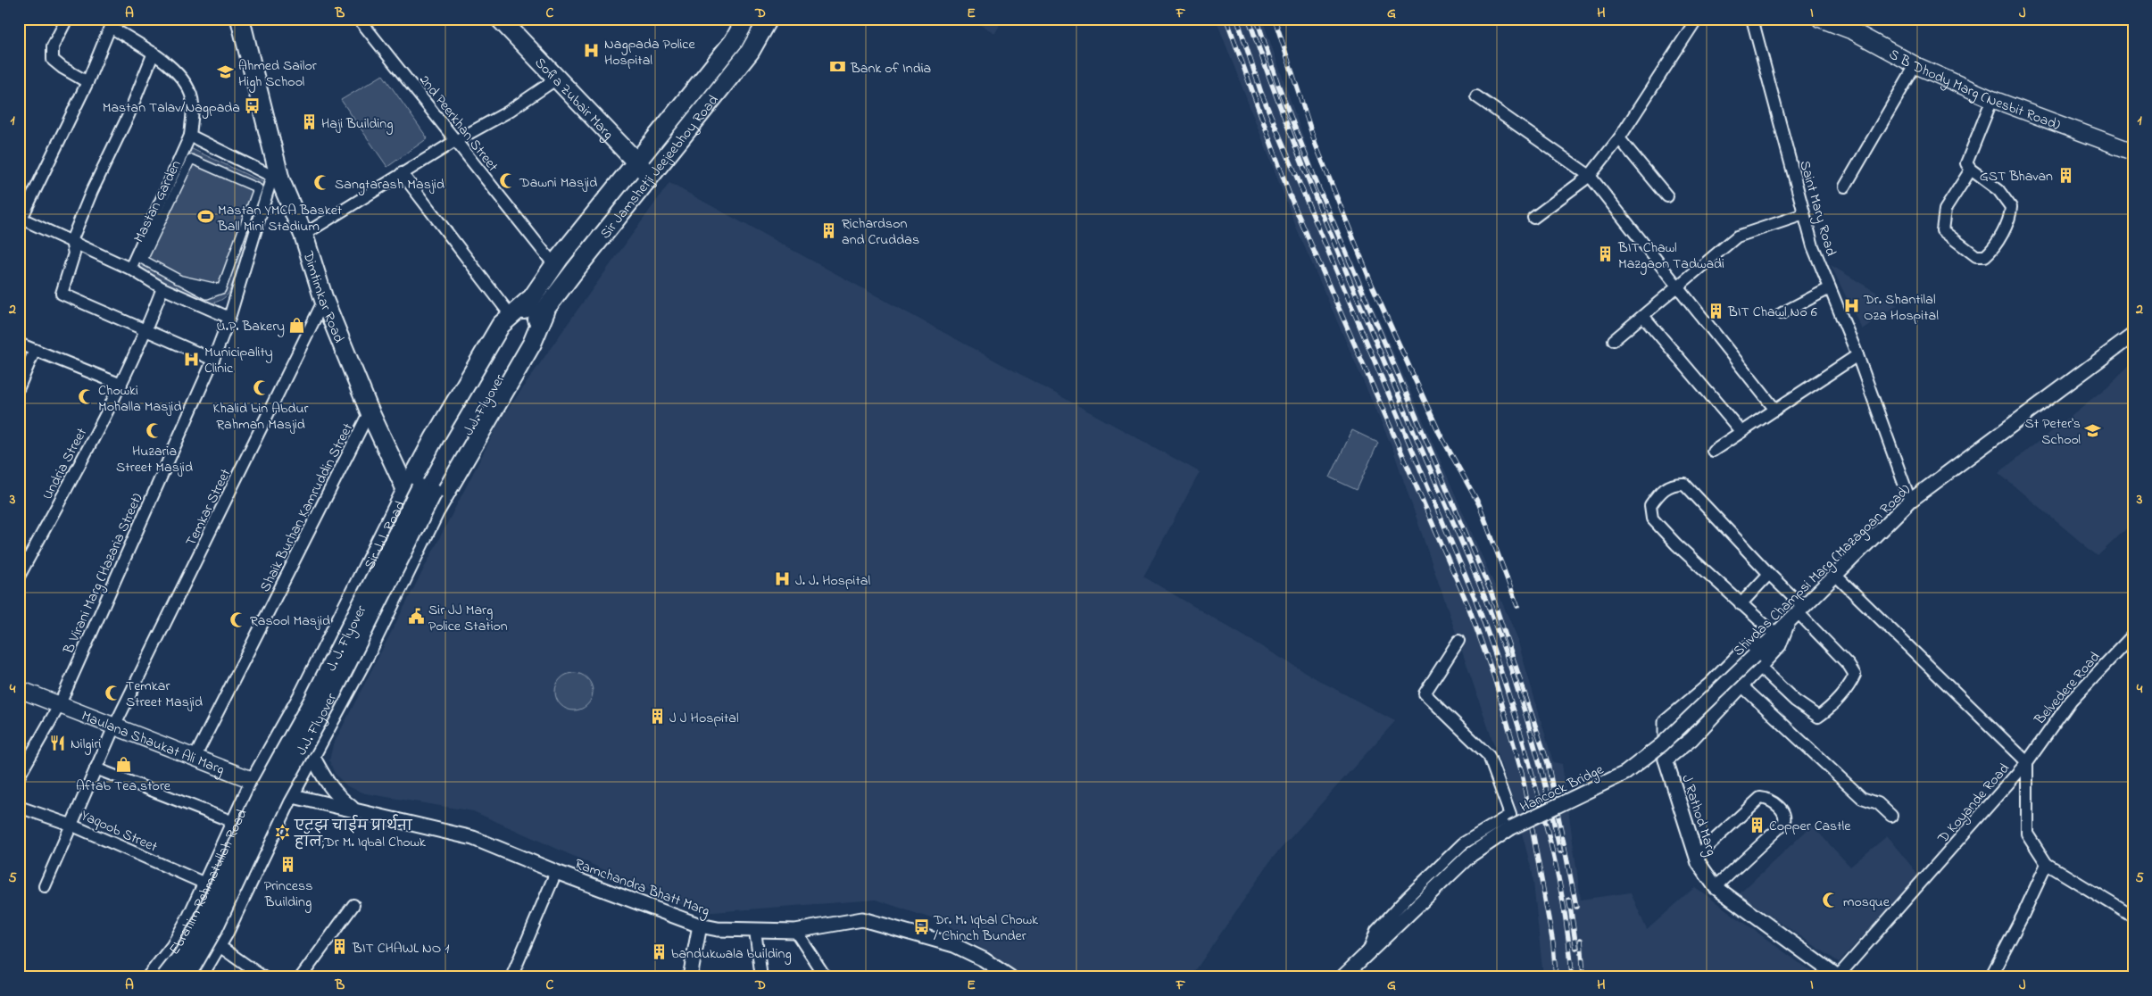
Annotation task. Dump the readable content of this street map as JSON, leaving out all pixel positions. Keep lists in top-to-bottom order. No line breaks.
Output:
{"streets":{"main road":["S B Dhody Marg (Nesbit Road)","Sofia Zubair Marg","Sir Jamshetji Jeejeebhoy Road","Dimtimkar Road","J.J. Flyover","Sir J.J. Road","J. J. Flyover","Maulana Shaukat Ali Marg","Ebrahim Rehmatullah Road"],"street":["2nd Peerkhan Street","Mastan Garden","Saint Mary Road","Undria Street","Temkar Street","Shaik Burhan Kamruddin Street","Shivdas Champsi Marg (Mazagoan Road)","B Virani Marg (Hazaria Street)","Belvedere Road","Hancock Bridge","D Koyande Road","J Rathod Marg","Yaqoob Street","Ramchandra Bhatt Marg"]},"crossings":[["Sofia Zubair Marg","Sir Jamshetji Jeejeebhoy Road"],["2nd Peerkhan Street","Sir Jamshetji Jeejeebhoy Road"],["Sir Jamshetji Jeejeebhoy Road","J.J. Flyover"],["Sir Jamshetji Jeejeebhoy Road","Sir J.J. Road"],["Sir Jamshetji Jeejeebhoy Road","J. J. Flyover"],["Saint Mary Road","Shivdas Champsi Marg (Mazagoan Road)"],["Dimtimkar Road","J.J. Flyover"],["Dimtimkar Road","Temkar Street"],["Dimtimkar Road","Shaik Burhan Kamruddin Street"],["Dimtimkar Road","Sir J.J. Road"],["Dimtimkar Road","B Virani Marg (Hazaria Street)"],["Dimtimkar Road","J. J. Flyover"],["J.J. Flyover","Sir J.J. Road"],["J.J. Flyover","J. J. Flyover"],["Temkar Street","Maulana Shaukat Ali Marg"],["Temkar Street","Yaqoob Street"],["Shaik Burhan Kamruddin Street","Maulana Shaukat Ali Marg"],["Sir J.J. Road","J. J. Flyover"],["Sir J.J. Road","Maulana Shaukat Ali Marg"],["Sir J.J. Road","Ebrahim Rehmatullah Road"],["Shivdas Champsi Marg (Mazagoan Road)","Hancock Bridge"],["Shivdas Champsi Marg (Mazagoan Road)","J Rathod Marg"],["B Virani Marg (Hazaria Street)","Maulana Shaukat Ali Marg"],["Belvedere Road","D Koyande Road"],["Maulana Shaukat Ali Marg","Ebrahim Rehmatullah Road"],["Maulana Shaukat Ali Marg","Ramchandra Bhatt Marg"],["D Koyande Road","J Rathod Marg"],["Yaqoob Street","Ebrahim Rehmatullah Road"]],"places":{"hospital":["Nagpada Police Hospital","Dr. Shantilal Oza Hospital","Municipality Clinic","J. J. Hospital"],"bank":["Bank of India"],"school or university":["Ahmed Sailor High School","St Peter's School"],"bus stop":["Mastan Talav/Nagpada","Dr. M. Iqbal Chowk / Chinch Bunder"],"building":["Haji Building","GST Bhavan","Richardson and Cruddas","BIT Chawl Mazgaon Tadwadi","BIT Chawl No 6","J J Hospital","Copper Castle","Princess Building","BIT CHAWL NO 1","bandukwala building"],"mosque":["Dawni Masjid","Sangtarash Masjid","Khalid bin Abdur Rahman Masjid","Chowki Mohalla Masjid","Huzaria Street Masjid","Rasool Masjid","Temkar Street Masjid","mosque"],"sports":["Mastan YMCA Basket Ball Mini Stadium"],"shop":["U.P. Bakery","Aftab Tea store"],"public building":["Sir JJ Marg Police Station"],"restaurant":["Nilgiri"],"synagogue":["एटझ चाईम प्रार्थना हॉल;Dr M. Iqbal Chowk"]},"grid":{"columns":["A","B","C","D","E","F","G","H","I","J"],"rows":["1","2","3","4","5"]}}
